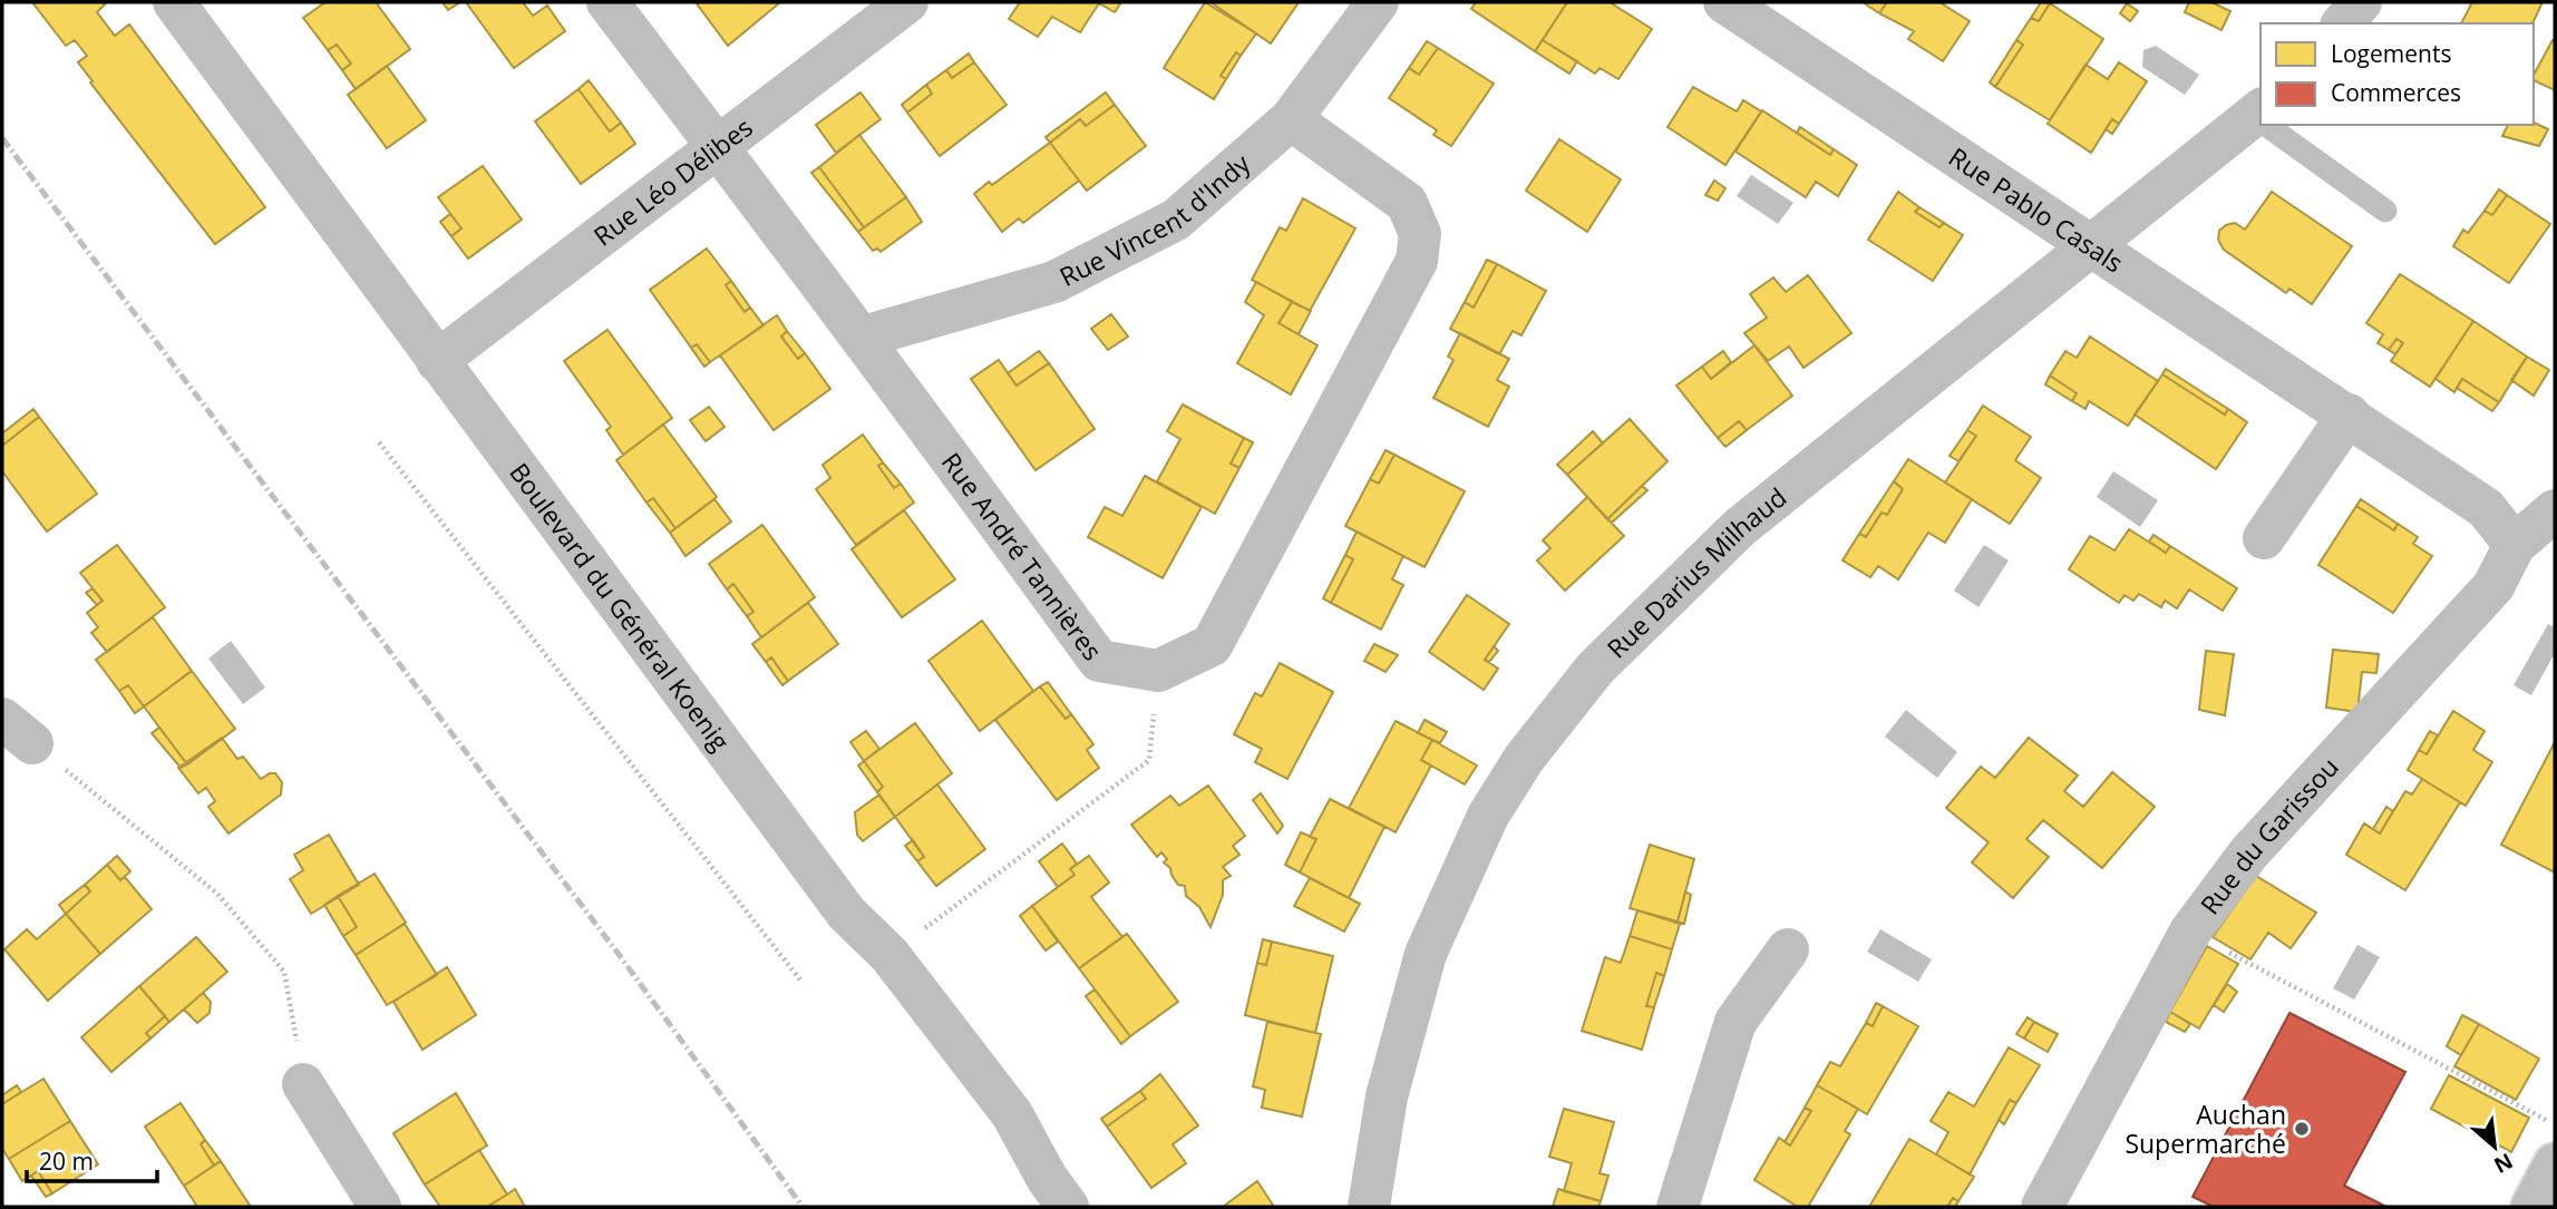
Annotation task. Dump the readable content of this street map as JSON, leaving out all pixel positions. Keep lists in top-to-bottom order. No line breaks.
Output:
{"streets":{"street":["Rue Léo Délibes","Rue Pablo Casals","Rue Vincent d'Indy","Rue André Tannières","Rue Darius Milhaud","Boulevard du Général Koenig","Rue du Garissou"]},"crossings":[["Rue Léo Délibes","Rue André Tannières"],["Rue Léo Délibes","Boulevard du Général Koenig"],["Rue Pablo Casals","Rue Darius Milhaud"],["Rue Pablo Casals","Rue du Garissou"],["Rue Vincent d'Indy","Rue André Tannières"]],"places":["Auchan Supermarché"],"legend":["Logements","Commerces"],"scale_bar":"20 m","north":"bottom right"}
